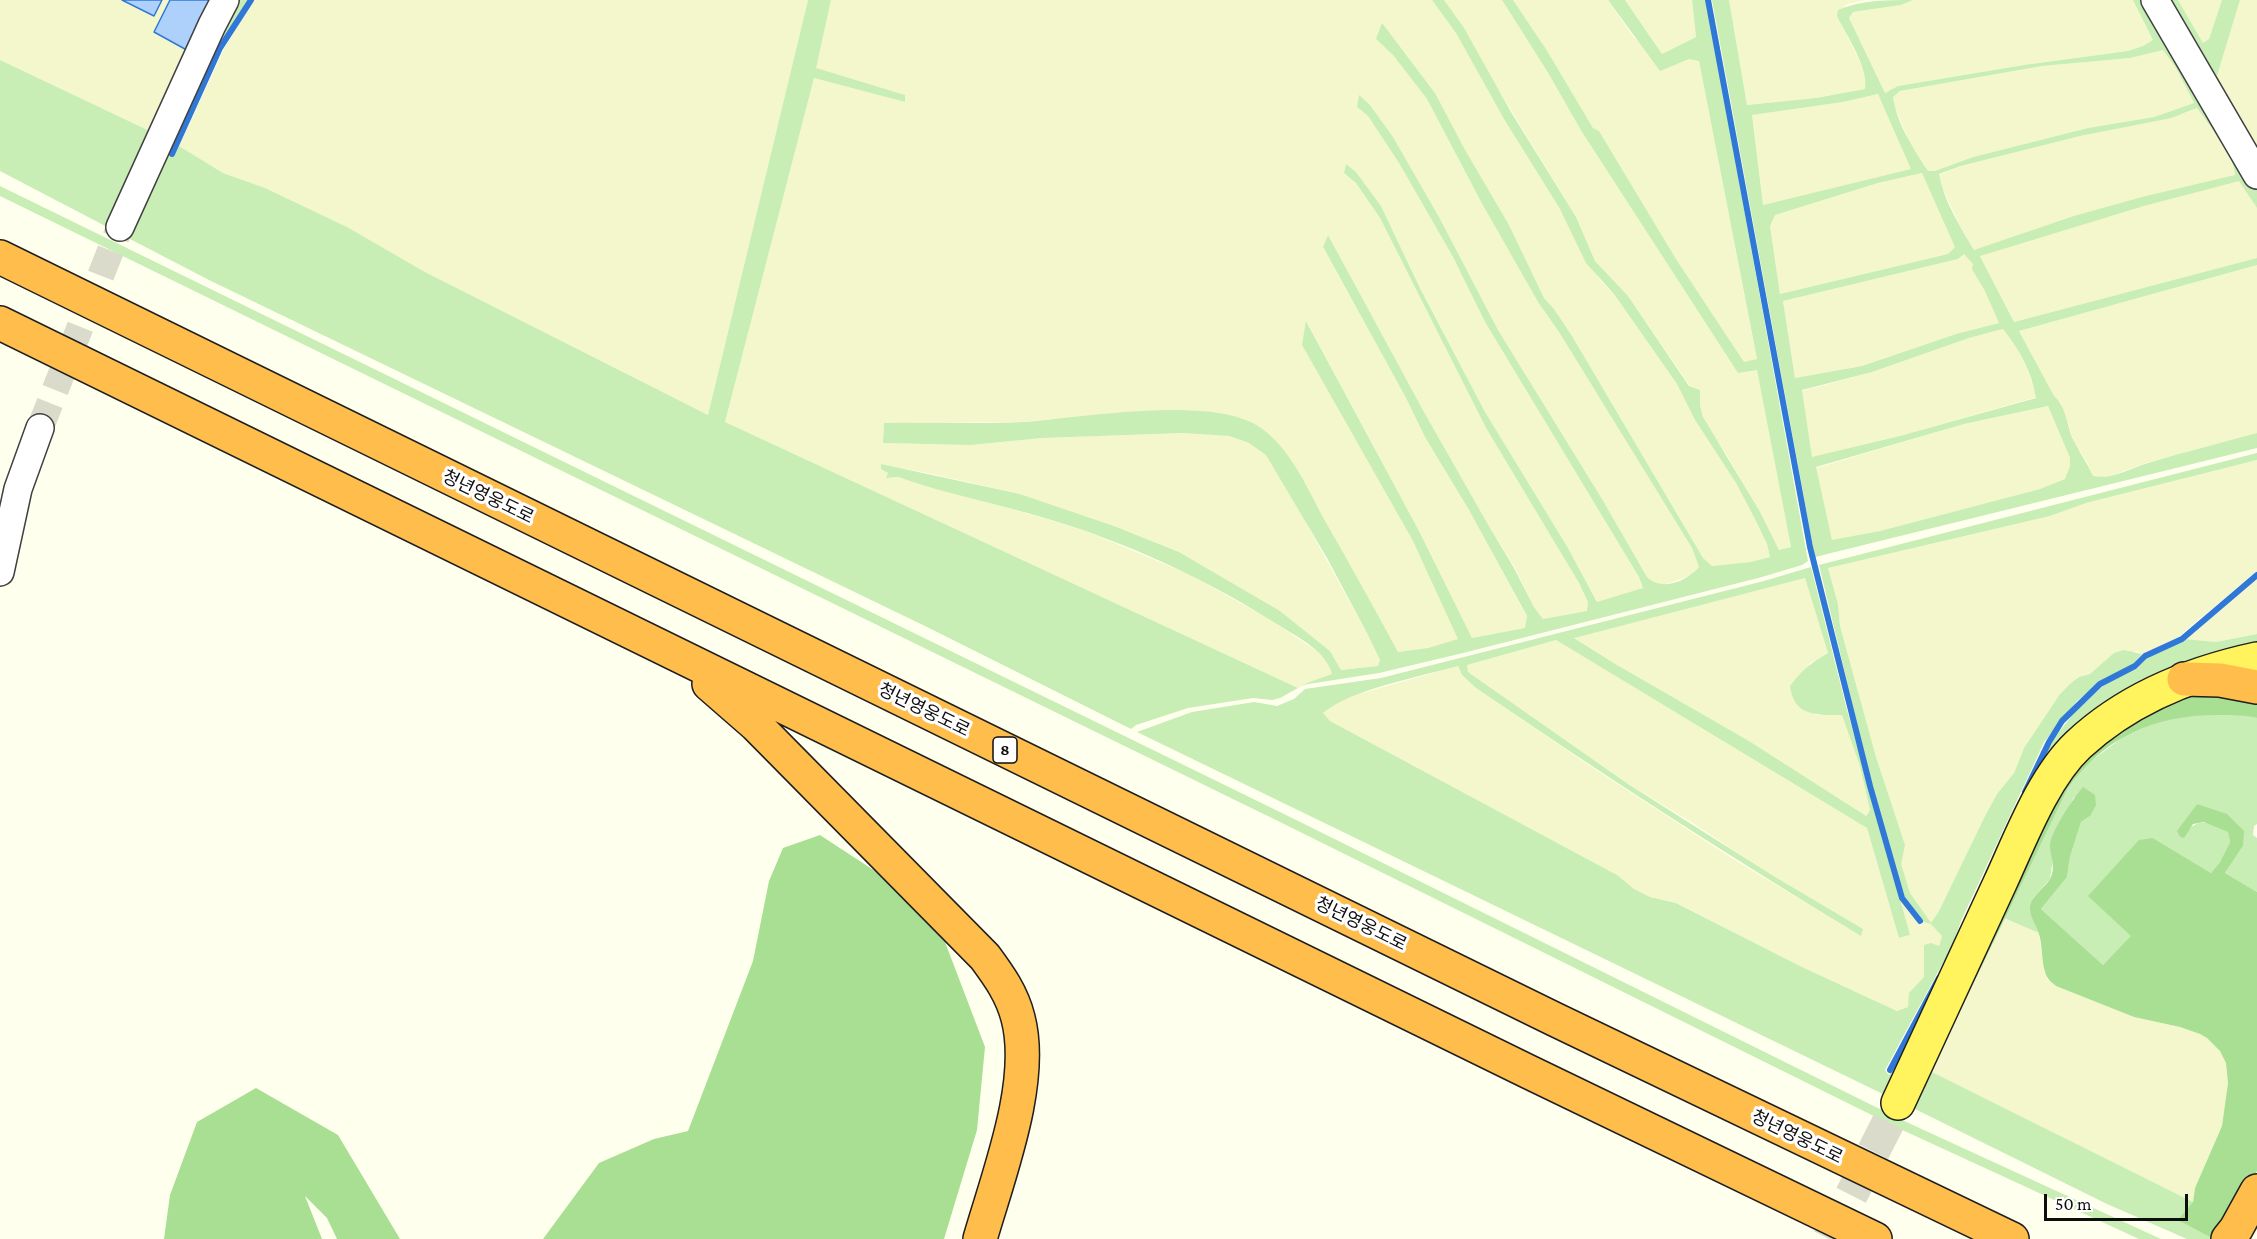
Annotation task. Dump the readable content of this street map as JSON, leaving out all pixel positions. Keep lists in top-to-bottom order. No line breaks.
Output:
{"streets":{"highway":["청년영웅도로","8"]},"scale_bar":"50 m"}
